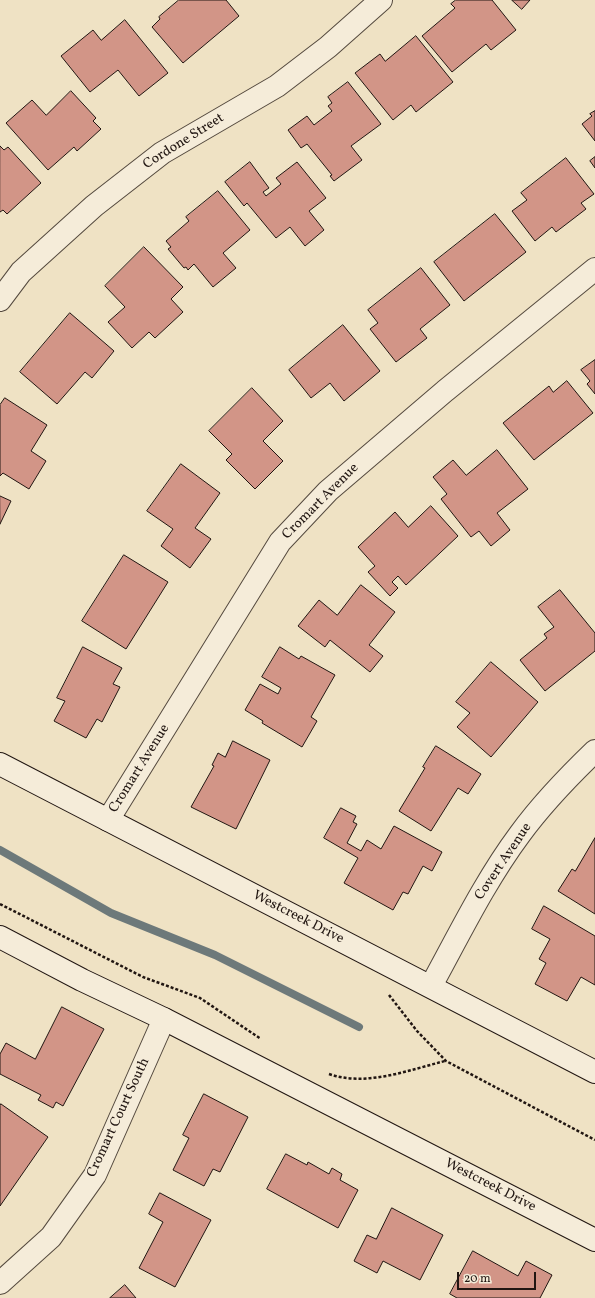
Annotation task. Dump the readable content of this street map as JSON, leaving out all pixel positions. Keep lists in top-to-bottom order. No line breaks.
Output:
{"streets":{"street":["Cordone Street","Cromart Avenue","Covert Avenue","Westcreek Drive","Cromart Court South"]},"crossings":[["Cromart Avenue","Westcreek Drive"],["Covert Avenue","Westcreek Drive"],["Westcreek Drive","Cromart Court South"]],"scale_bar":"20 m"}
